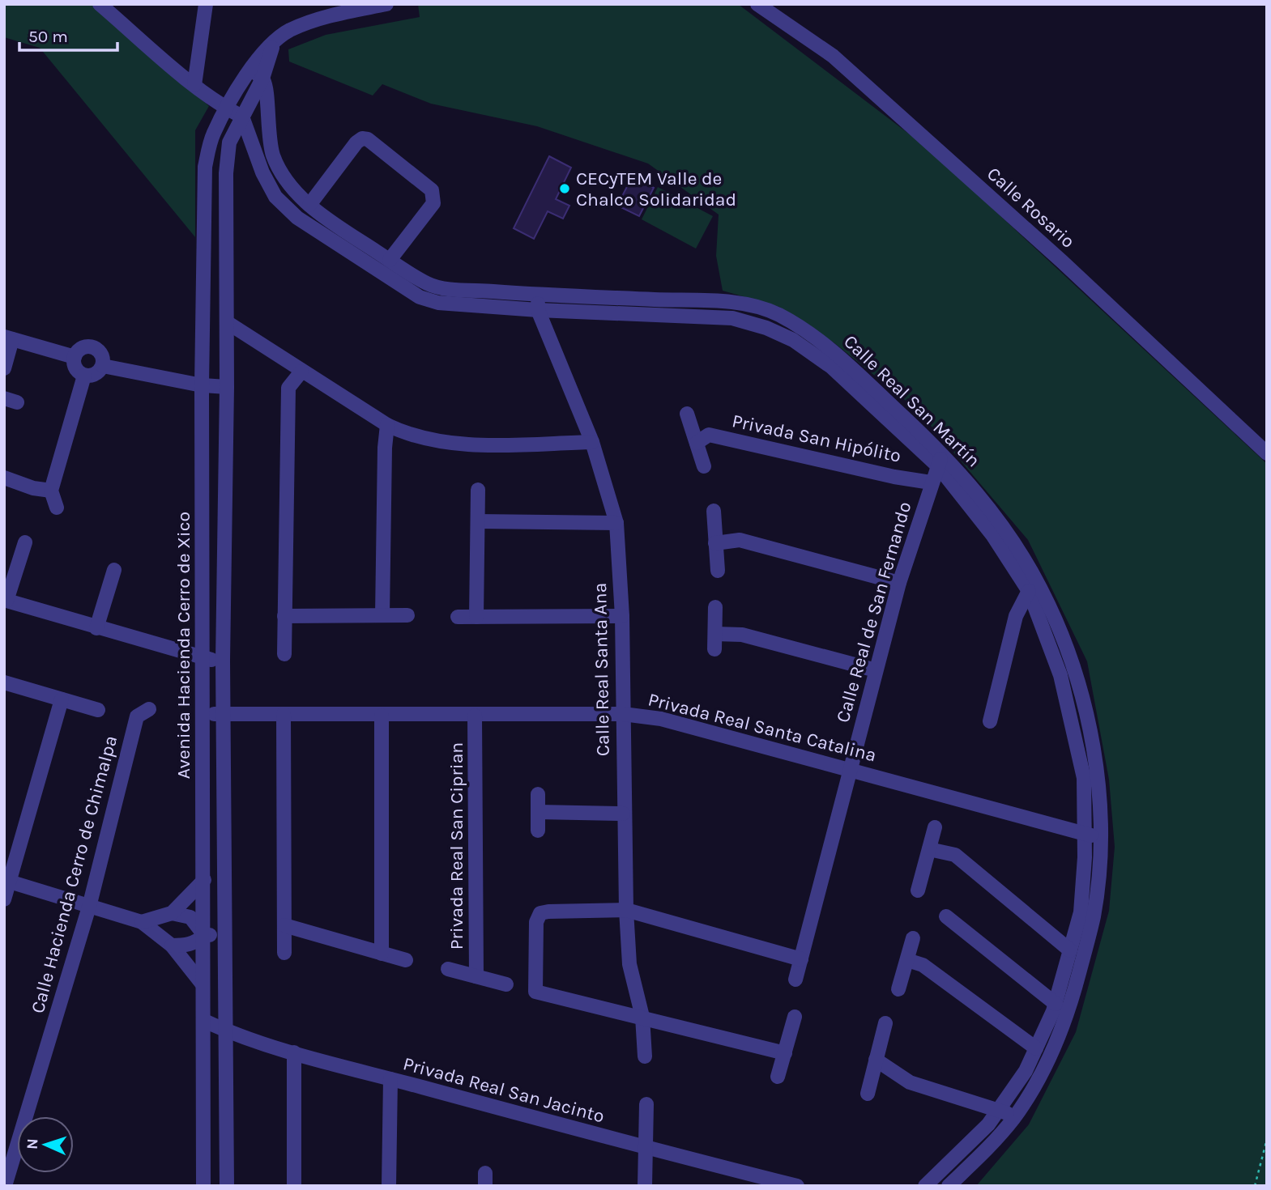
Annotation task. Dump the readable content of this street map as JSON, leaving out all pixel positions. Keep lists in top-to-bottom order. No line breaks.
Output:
{"streets":{"street":["Calle Rosario","Calle Real San Martín","Privada San Hipólito","Calle Real de San Fernando","Avenida Hacienda Cerro de Xico","Calle Real Santa Ana","Privada Real Santa Catalina","Privada Real San Ciprian","Calle Hacienda Cerro de Chimalpa","Privada Real San Jacinto"]},"crossings":[["Calle Real San Martín","Calle Real de San Fernando"],["Calle Real San Martín","Calle Real Santa Ana"],["Calle Real San Martín","Privada Real Santa Catalina"],["Privada San Hipólito","Calle Real de San Fernando"],["Calle Real de San Fernando","Privada Real Santa Catalina"],["Avenida Hacienda Cerro de Xico","Privada Real Santa Catalina"],["Avenida Hacienda Cerro de Xico","Privada Real San Jacinto"],["Calle Real Santa Ana","Privada Real Santa Catalina"],["Privada Real Santa Catalina","Privada Real San Ciprian"]],"places":["CECyTEM Valle de Chalco Solidaridad"],"scale_bar":"50 m","north":"left"}
